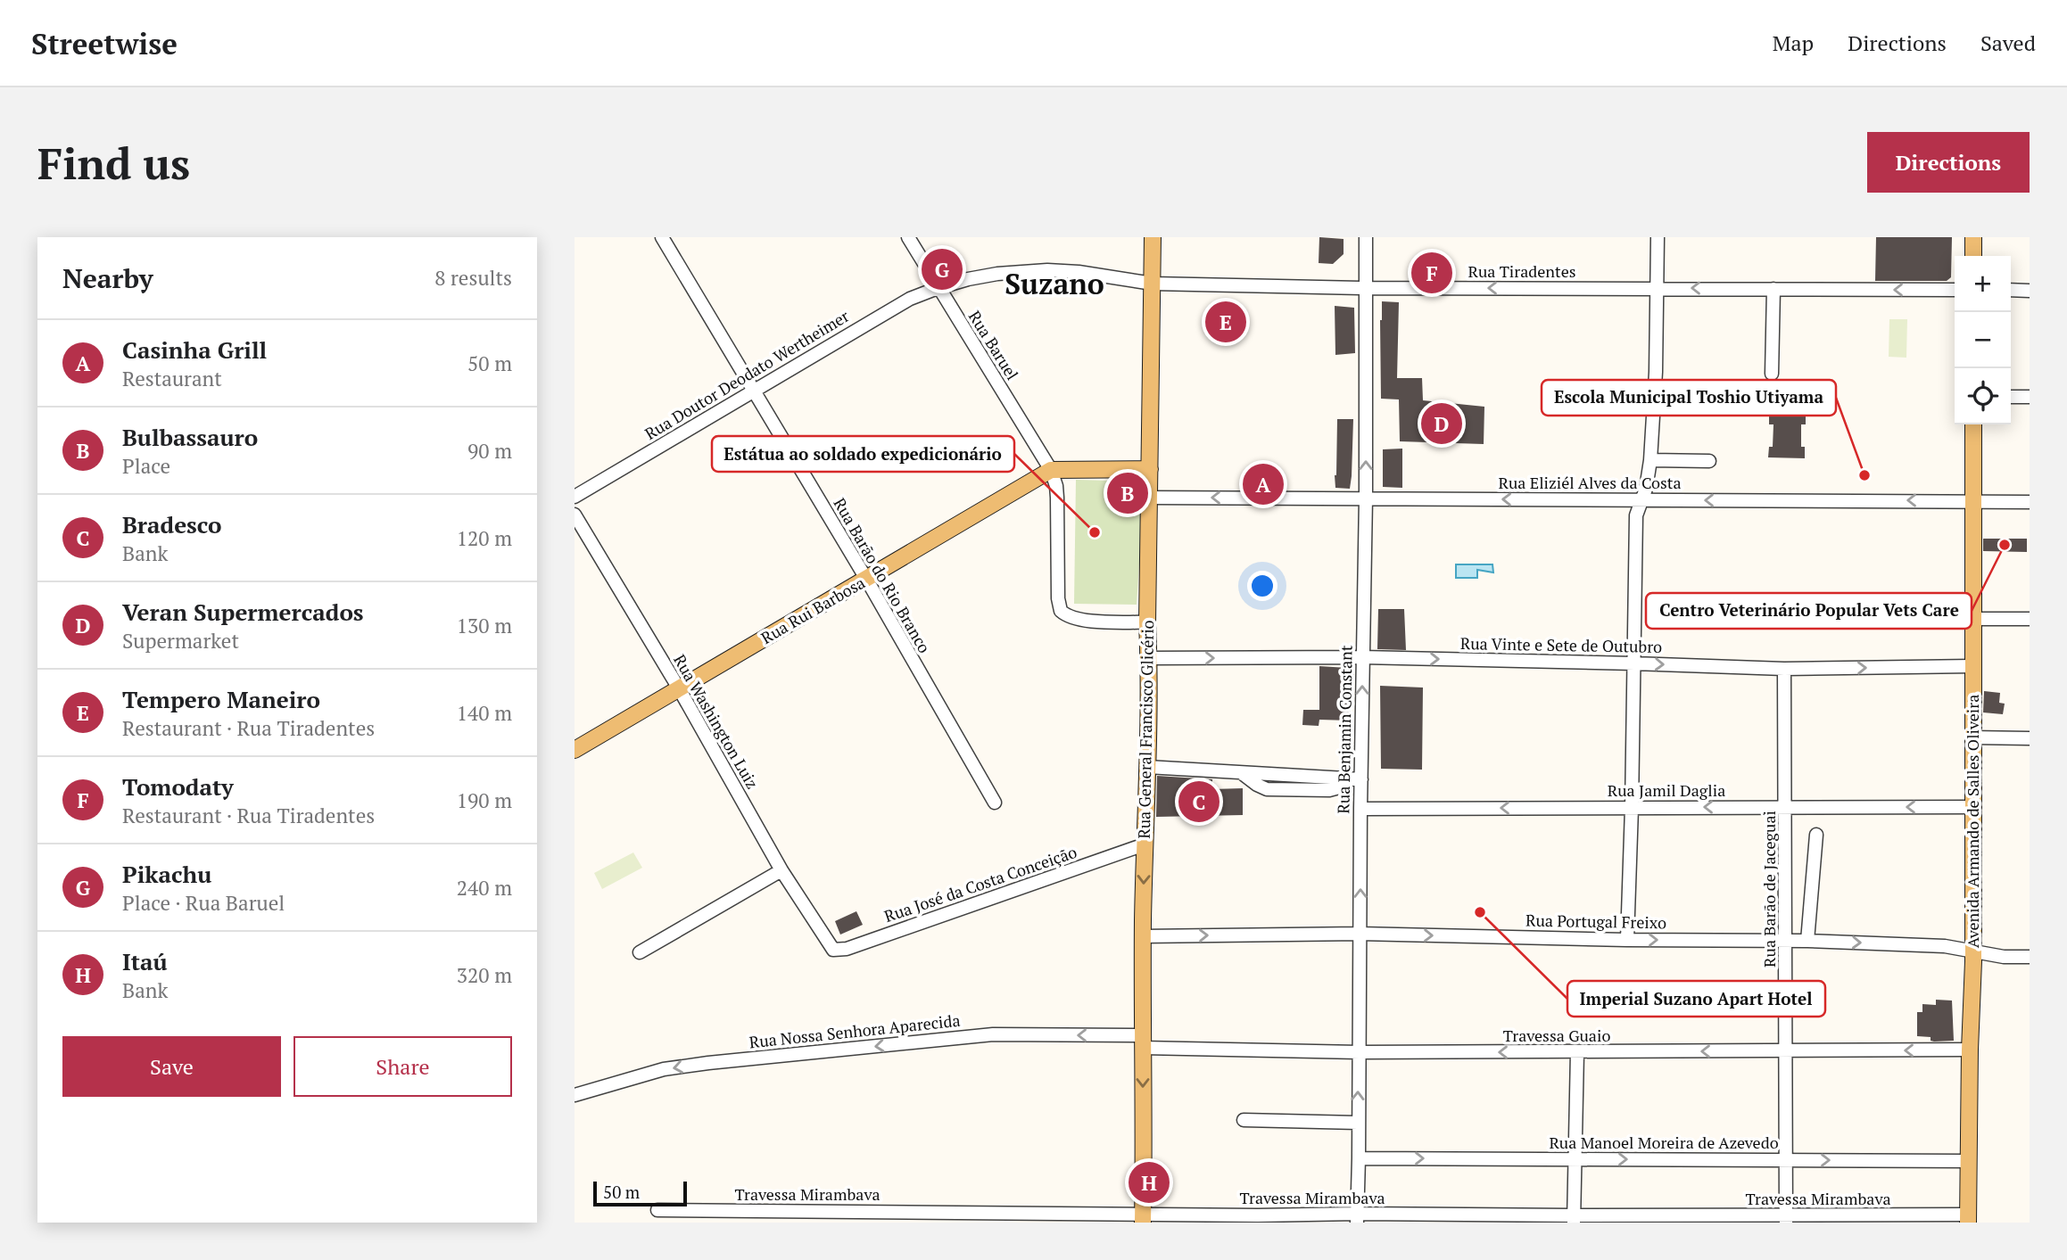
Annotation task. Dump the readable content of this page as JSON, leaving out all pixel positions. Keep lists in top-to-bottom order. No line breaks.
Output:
{"streets":{"main road":["Rua Rui Barbosa","Rua General Francisco Glicério","Avenida Armando de Salles Oliveira"],"street":["Rua Tiradentes","Rua Baruel","Rua Doutor Deodato Wertheimer","Rua Eliziél Alves da Costa","Rua Barão do Rio Branco","Rua Vinte e Sete de Outubro","Rua Washington Luiz","Rua Benjamin Constant","Rua Jamil Daglia","Rua José da Costa Conceição","Rua Barão de Jaceguai","Rua Portugal Freixo","Rua Nossa Senhora Aparecida","Travessa Guaio","Rua Manoel Moreira de Azevedo","Travessa Mirambava"]},"crossings":[["Rua Tiradentes","Rua Baruel"],["Rua Tiradentes","Rua Doutor Deodato Wertheimer"],["Rua Tiradentes","Rua General Francisco Glicério"],["Rua Tiradentes","Rua Benjamin Constant"],["Rua Baruel","Rua Doutor Deodato Wertheimer"],["Rua Baruel","Rua Rui Barbosa"],["Rua Doutor Deodato Wertheimer","Rua Barão do Rio Branco"],["Rua Eliziél Alves da Costa","Rua General Francisco Glicério"],["Rua Eliziél Alves da Costa","Rua Benjamin Constant"],["Rua Eliziél Alves da Costa","Avenida Armando de Salles Oliveira"],["Rua Barão do Rio Branco","Rua Rui Barbosa"],["Rua Rui Barbosa","Rua Washington Luiz"],["Rua Vinte e Sete de Outubro","Rua General Francisco Glicério"],["Rua Vinte e Sete de Outubro","Rua Benjamin Constant"],["Rua Vinte e Sete de Outubro","Avenida Armando de Salles Oliveira"],["Rua Vinte e Sete de Outubro","Rua Barão de Jaceguai"],["Rua Washington Luiz","Rua José da Costa Conceição"],["Rua General Francisco Glicério","Rua José da Costa Conceição"],["Rua General Francisco Glicério","Rua Portugal Freixo"],["Rua General Francisco Glicério","Rua Nossa Senhora Aparecida"],["Rua General Francisco Glicério","Travessa Guaio"],["Rua General Francisco Glicério","Travessa Mirambava"],["Rua Benjamin Constant","Rua Jamil Daglia"],["Rua Benjamin Constant","Rua Portugal Freixo"],["Rua Benjamin Constant","Travessa Guaio"],["Rua Benjamin Constant","Rua Manoel Moreira de Azevedo"],["Rua Benjamin Constant","Travessa Mirambava"],["Rua Jamil Daglia","Avenida Armando de Salles Oliveira"],["Rua Jamil Daglia","Rua Barão de Jaceguai"],["Avenida Armando de Salles Oliveira","Rua Portugal Freixo"],["Avenida Armando de Salles Oliveira","Travessa Guaio"],["Avenida Armando de Salles Oliveira","Rua Manoel Moreira de Azevedo"],["Avenida Armando de Salles Oliveira","Travessa Mirambava"],["Rua Barão de Jaceguai","Rua Portugal Freixo"],["Rua Barão de Jaceguai","Travessa Guaio"],["Rua Barão de Jaceguai","Rua Manoel Moreira de Azevedo"],["Rua Barão de Jaceguai","Travessa Mirambava"],["Rua Nossa Senhora Aparecida","Travessa Guaio"]],"one_way":["Rua Tiradentes","Rua Eliziél Alves da Costa","Rua Vinte e Sete de Outubro","Rua Benjamin Constant","Rua Jamil Daglia","Rua Portugal Freixo","Rua Nossa Senhora Aparecida","Travessa Guaio","Rua Manoel Moreira de Azevedo"],"districts":["Suzano"],"places":["Escola Municipal Toshio Utiyama","Estátua ao soldado expedicionário","Centro Veterinário Popular Vets Care","Imperial Suzano Apart Hotel"],"scale_bar":"50 m","page":{"header":"Streetwise","nav":["Map","Directions","Saved"],"buttons":["Directions",["Save","Share"]],"title":"Find us","heading":["Nearby","8 results"],"pins":["G","F","E","D","A","B","C","H"],"map_buttons":["+","−"],"list":[{"mark":"A","name":"Casinha Grill","note":"Restaurant","value":"50 m"},{"mark":"B","name":"Bulbassauro","note":"Place","value":"90 m"},{"mark":"C","name":"Bradesco","note":"Bank","value":"120 m"},{"mark":"D","name":"Veran Supermercados","note":"Supermarket","value":"130 m"},{"mark":"E","name":"Tempero Maneiro","note":"Restaurant · Rua Tiradentes","value":"140 m"},{"mark":"F","name":"Tomodaty","note":"Restaurant · Rua Tiradentes","value":"190 m"},{"mark":"G","name":"Pikachu","note":"Place · Rua Baruel","value":"240 m"},{"mark":"H","name":"Itaú","note":"Bank","value":"320 m"}],"scale":"50 m"}}
